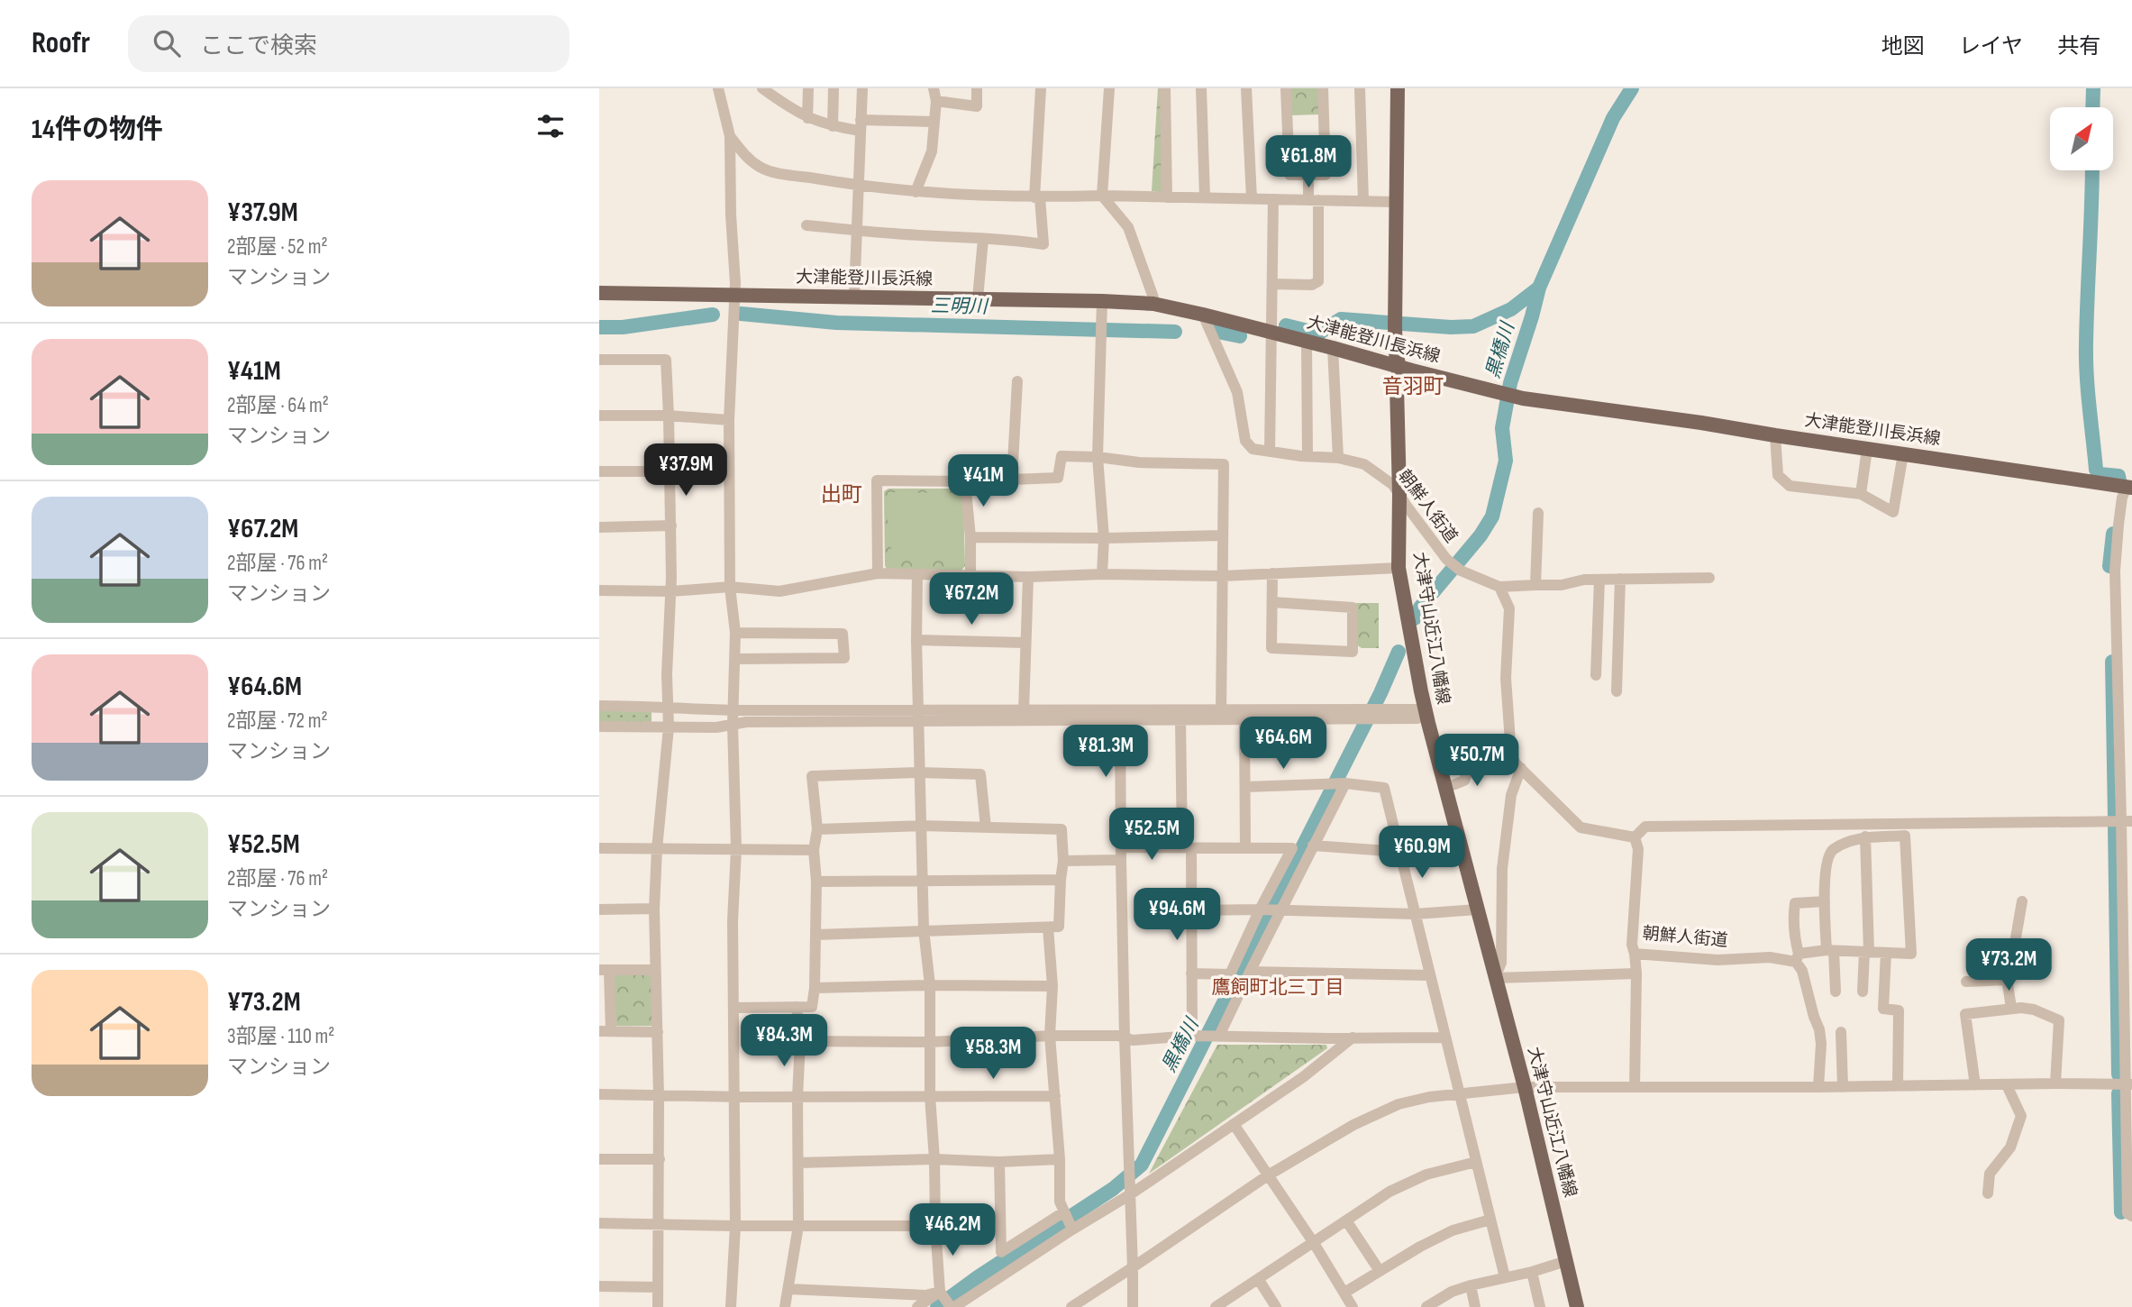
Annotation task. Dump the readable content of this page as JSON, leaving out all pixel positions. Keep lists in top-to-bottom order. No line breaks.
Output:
{"streets":{"main road":["大津能登川長浜線","大津守山近江八幡線"],"street":["朝鮮人街道"]},"crossings":[["大津能登川長浜線","朝鮮人街道"],["大津能登川長浜線","大津守山近江八幡線"],["朝鮮人街道","大津守山近江八幡線"]],"districts":["音羽町","出町","鷹飼町北三丁目"],"water":["三明川","黒橋川"],"north":"top right","page":{"header":"Roofr","search":"ここで検索","nav":["地図","レイヤ","共有"],"heading":"14件の物件","price":["¥61.8M","¥37.9M","¥41M","¥67.2M","¥64.6M","¥81.3M","¥50.7M","¥52.5M","¥60.9M","¥94.6M","¥73.2M","¥84.3M","¥58.3M","¥46.2M"],"list":[{"name":"¥37.9M","note":"2部屋 · 52 m² · マンション"},{"name":"¥41M","note":"2部屋 · 64 m² · マンション"},{"name":"¥67.2M","note":"2部屋 · 76 m² · マンション"},{"name":"¥64.6M","note":"2部屋 · 72 m² · マンション"},{"name":"¥52.5M","note":"2部屋 · 76 m² · マンション"},{"name":"¥73.2M","note":"3部屋 · 110 m² · マンション"}]}}
